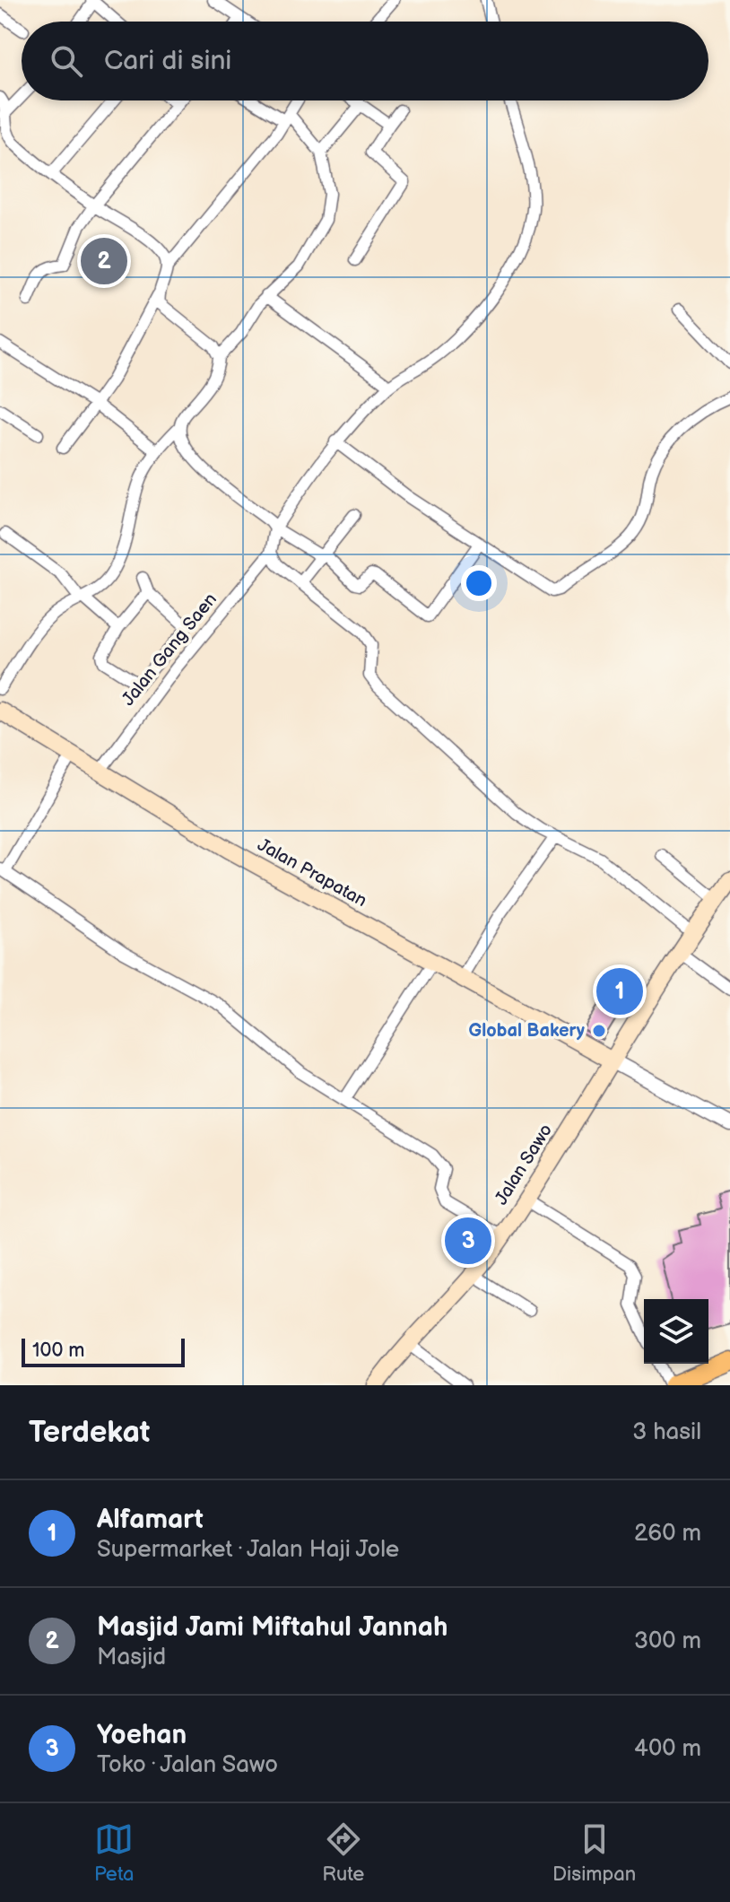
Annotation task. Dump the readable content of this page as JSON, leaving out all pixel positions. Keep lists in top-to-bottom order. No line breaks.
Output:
{"streets":{"main road":["Jalan Prapatan","Jalan Sawo"],"street":["Jalan Gang Saen"]},"crossings":[["Jalan Gang Saen","Jalan Prapatan"],["Jalan Prapatan","Jalan Sawo"]],"places":["Global Bakery"],"scale_bar":"100 m","page":{"search":"Cari di sini","pins":["2","1","3"],"scale":"100 m","heading":["Terdekat","3 hasil"],"list":[{"mark":"1","name":"Alfamart","note":"Supermarket · Jalan Haji Jole","value":"260 m"},{"mark":"2","name":"Masjid Jami Miftahul Jannah","note":"Masjid","value":"300 m"},{"mark":"3","name":"Yoehan","note":"Toko · Jalan Sawo","value":"400 m"}],"nav":["Peta","Rute","Disimpan"]}}
